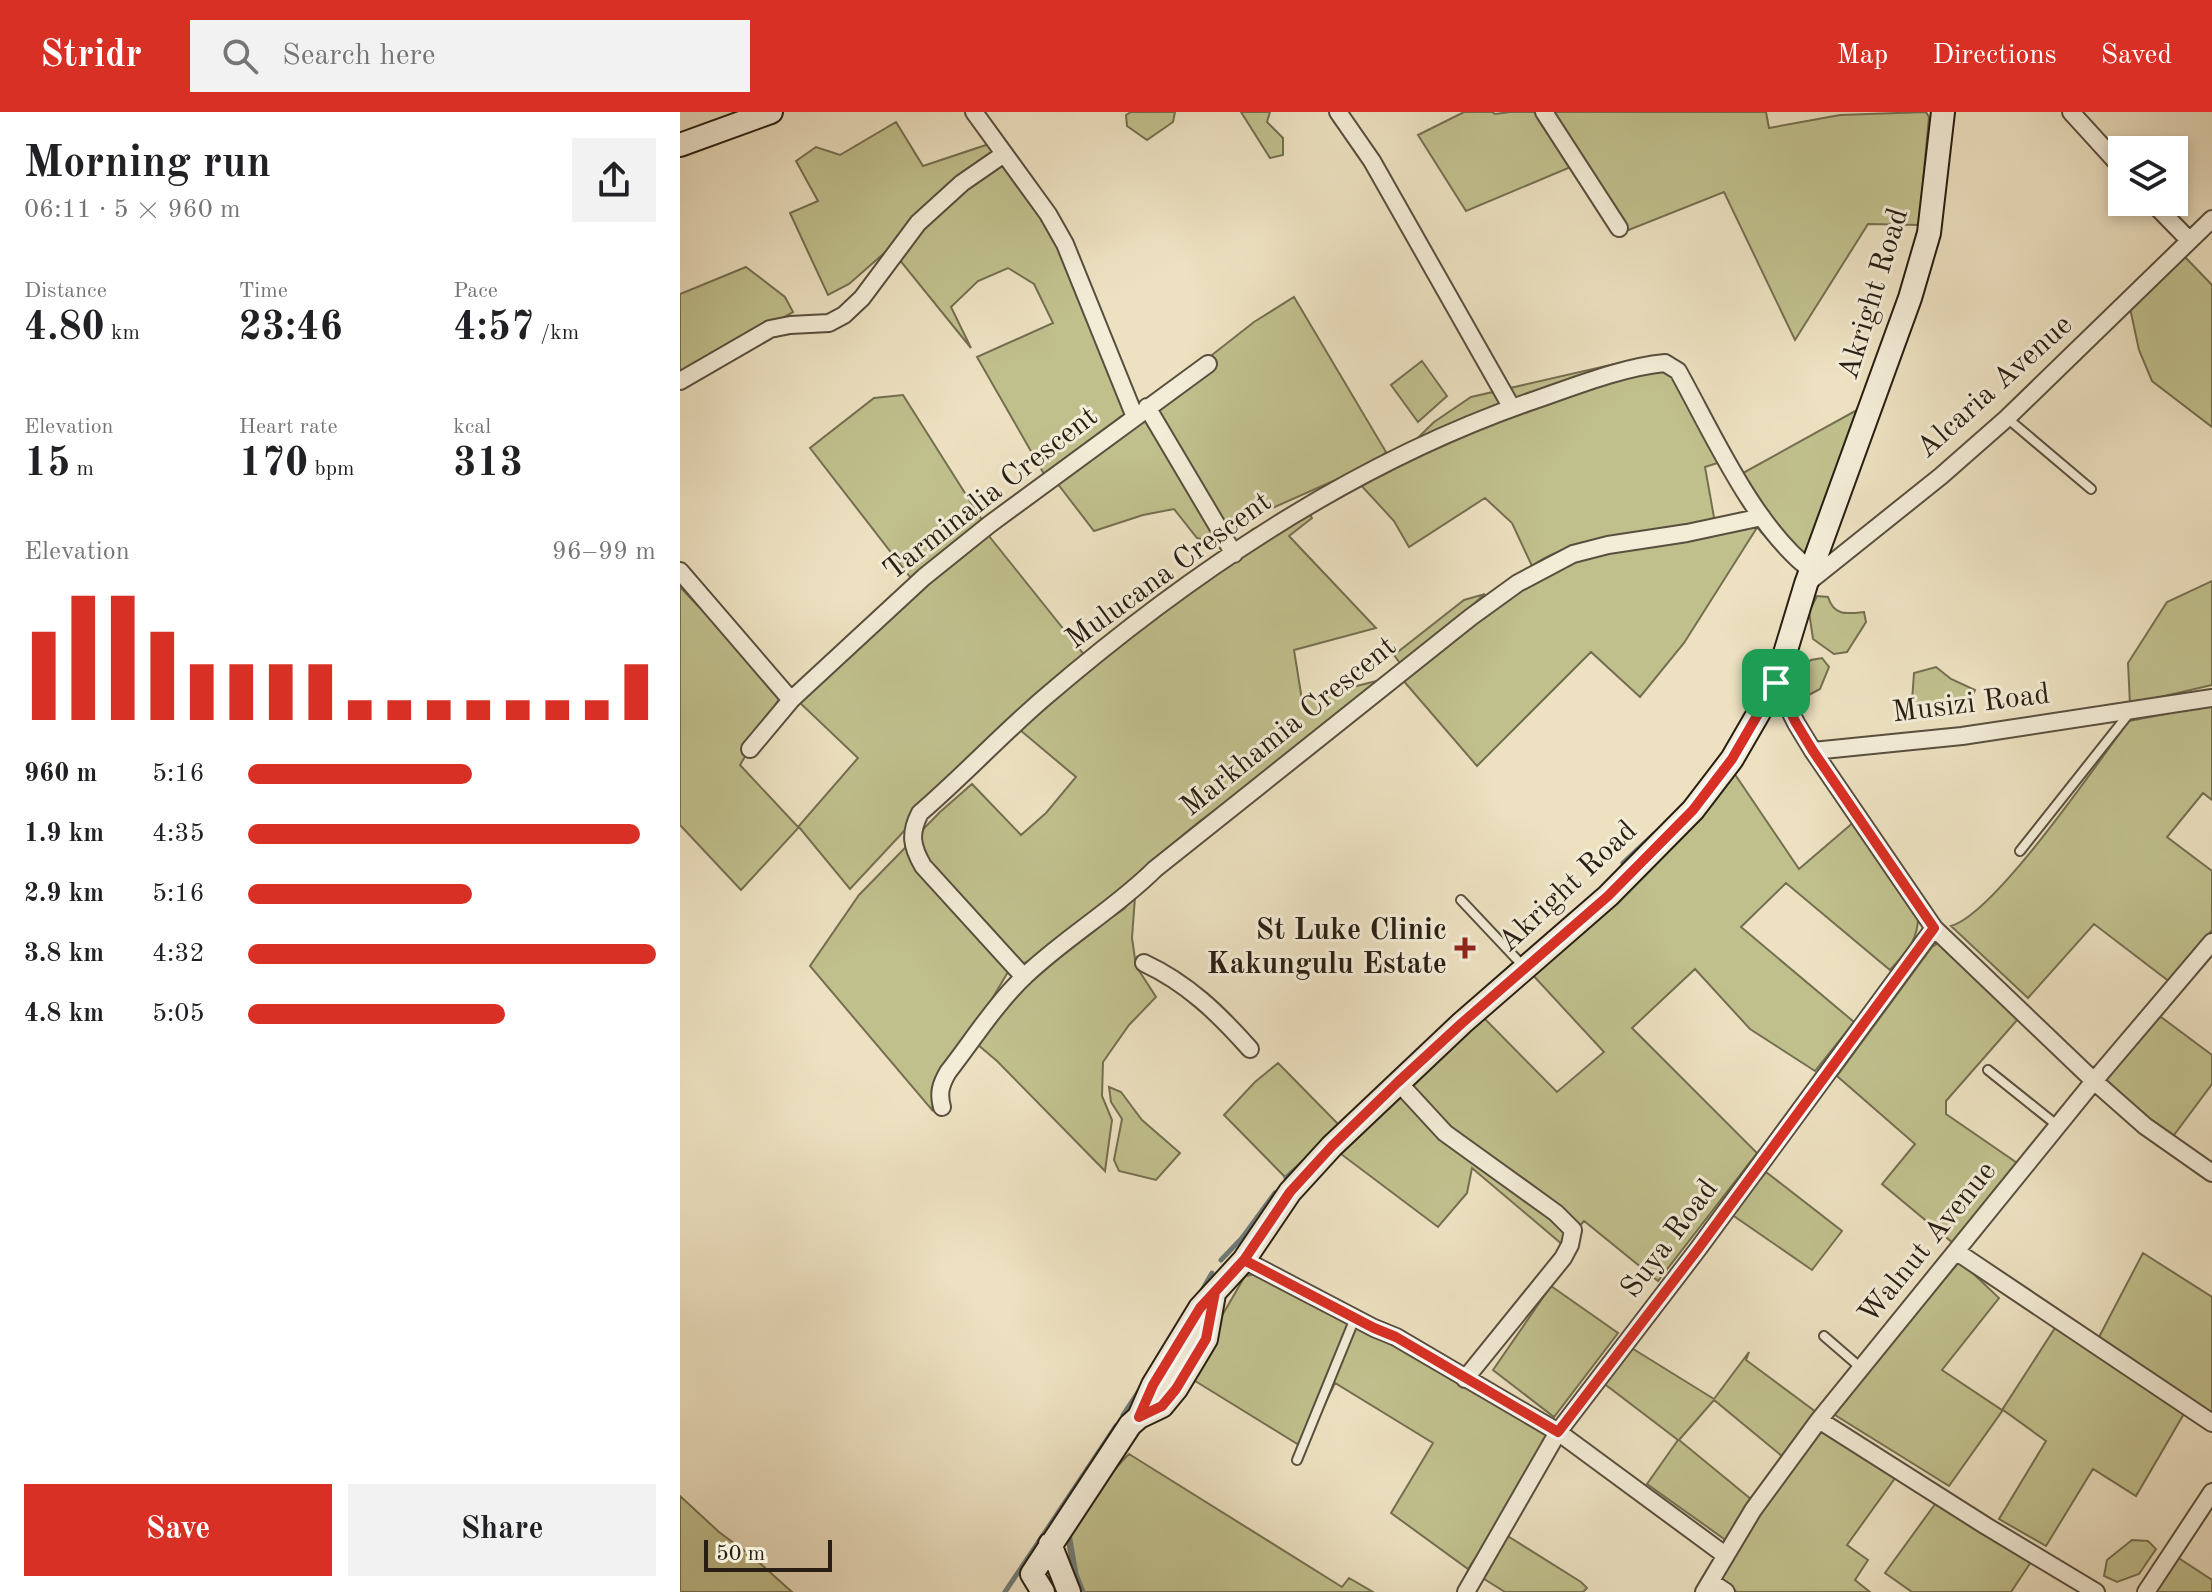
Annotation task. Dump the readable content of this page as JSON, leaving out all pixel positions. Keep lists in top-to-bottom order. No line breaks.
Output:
{"streets":{"street":["Akright Road","Alcaria Avenue","Tarminalia Crescent","Mulucana Crescent","Musizi Road","Markhamia Crescent","Suya Road","Walnut Avenue"]},"crossings":[["Akright Road","Alcaria Avenue"],["Mulucana Crescent","Markhamia Crescent"]],"places":{"health":["St Luke Clinic Kakungulu Estate"]},"scale_bar":"50 m","page":{"header":"Stridr","search":"Search here","nav":["Map","Directions","Saved"],"heading":["Morning run","06:11 · 5 × 960 m"],"stats":[["Distance","4.80 km"],["Time","23:46"],["Pace","4:57 /km"],["Elevation","15 m"],["Heart rate","170 bpm"],["kcal","313"]],"chart":["Elevation","96–99 m"],"list":[{"name":"960 m","note":"5:16"},{"name":"1.9 km","note":"4:35"},{"name":"2.9 km","note":"5:16"},{"name":"3.8 km","note":"4:32"},{"name":"4.8 km","note":"5:05"}],"buttons":["Save","Share"],"scale":"50 m"}}
